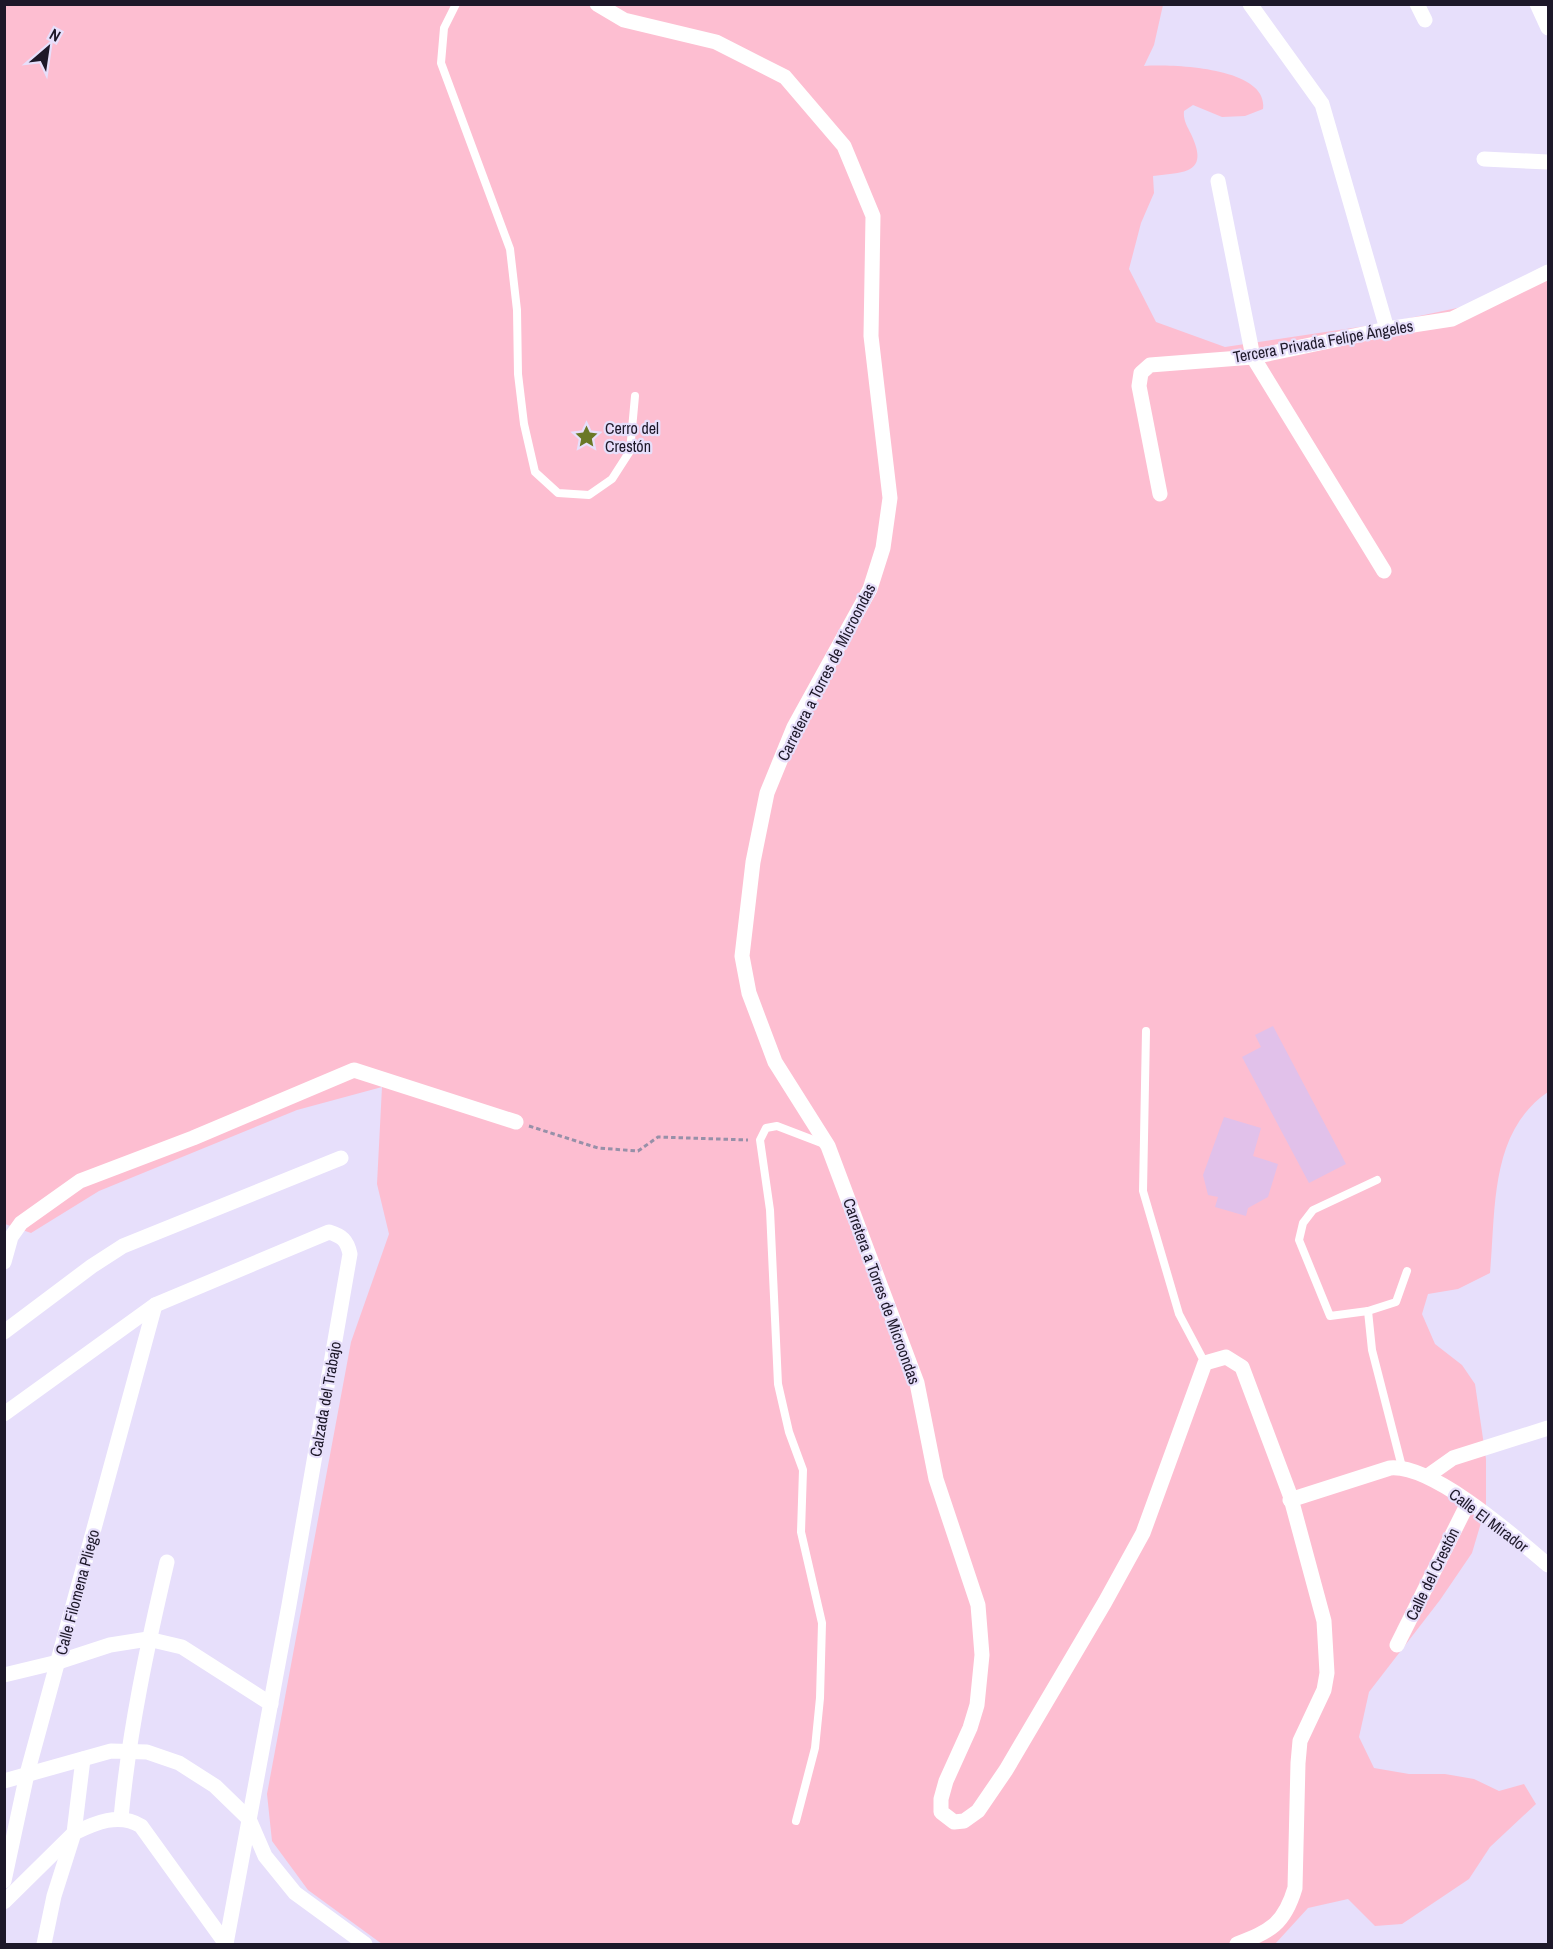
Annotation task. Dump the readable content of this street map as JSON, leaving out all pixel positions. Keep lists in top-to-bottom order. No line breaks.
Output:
{"streets":{"street":["Tercera Privada Felipe Ángeles","Carretera a Torres de Microondas","Calzada del Trabajo","Calle El Mirador","Calle del Crestón","Calle Filomena Pliego"]},"crossings":[["Calzada del Trabajo","Calle Filomena Pliego"],["Calle El Mirador","Calle del Crestón"]],"places":{"place":["Cerro del Crestón"]},"north":"top right"}
